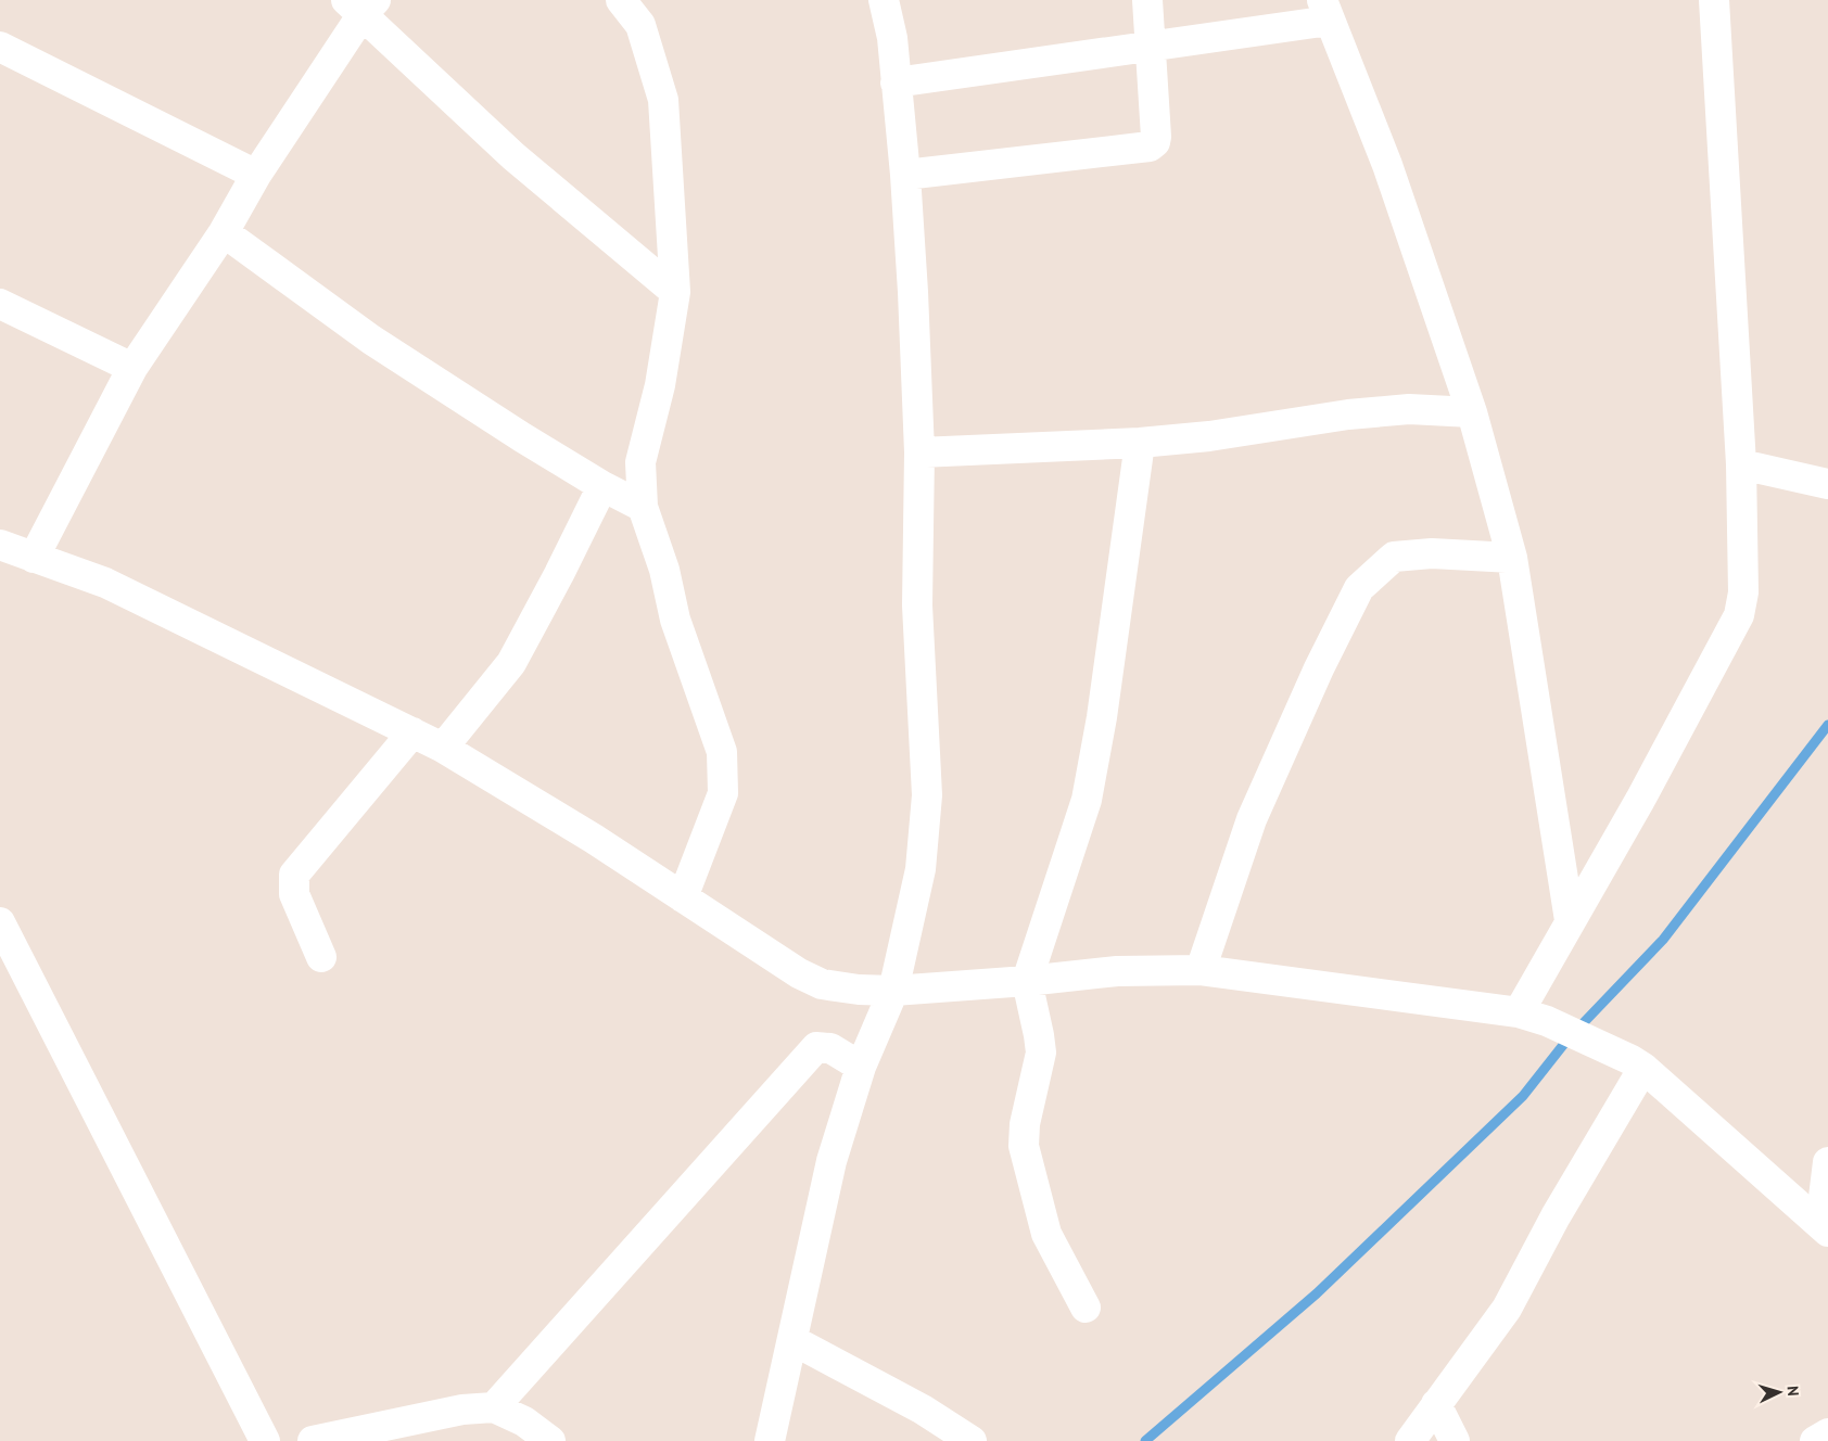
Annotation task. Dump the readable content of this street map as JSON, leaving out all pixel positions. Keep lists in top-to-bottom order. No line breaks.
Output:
{"north":"right"}
